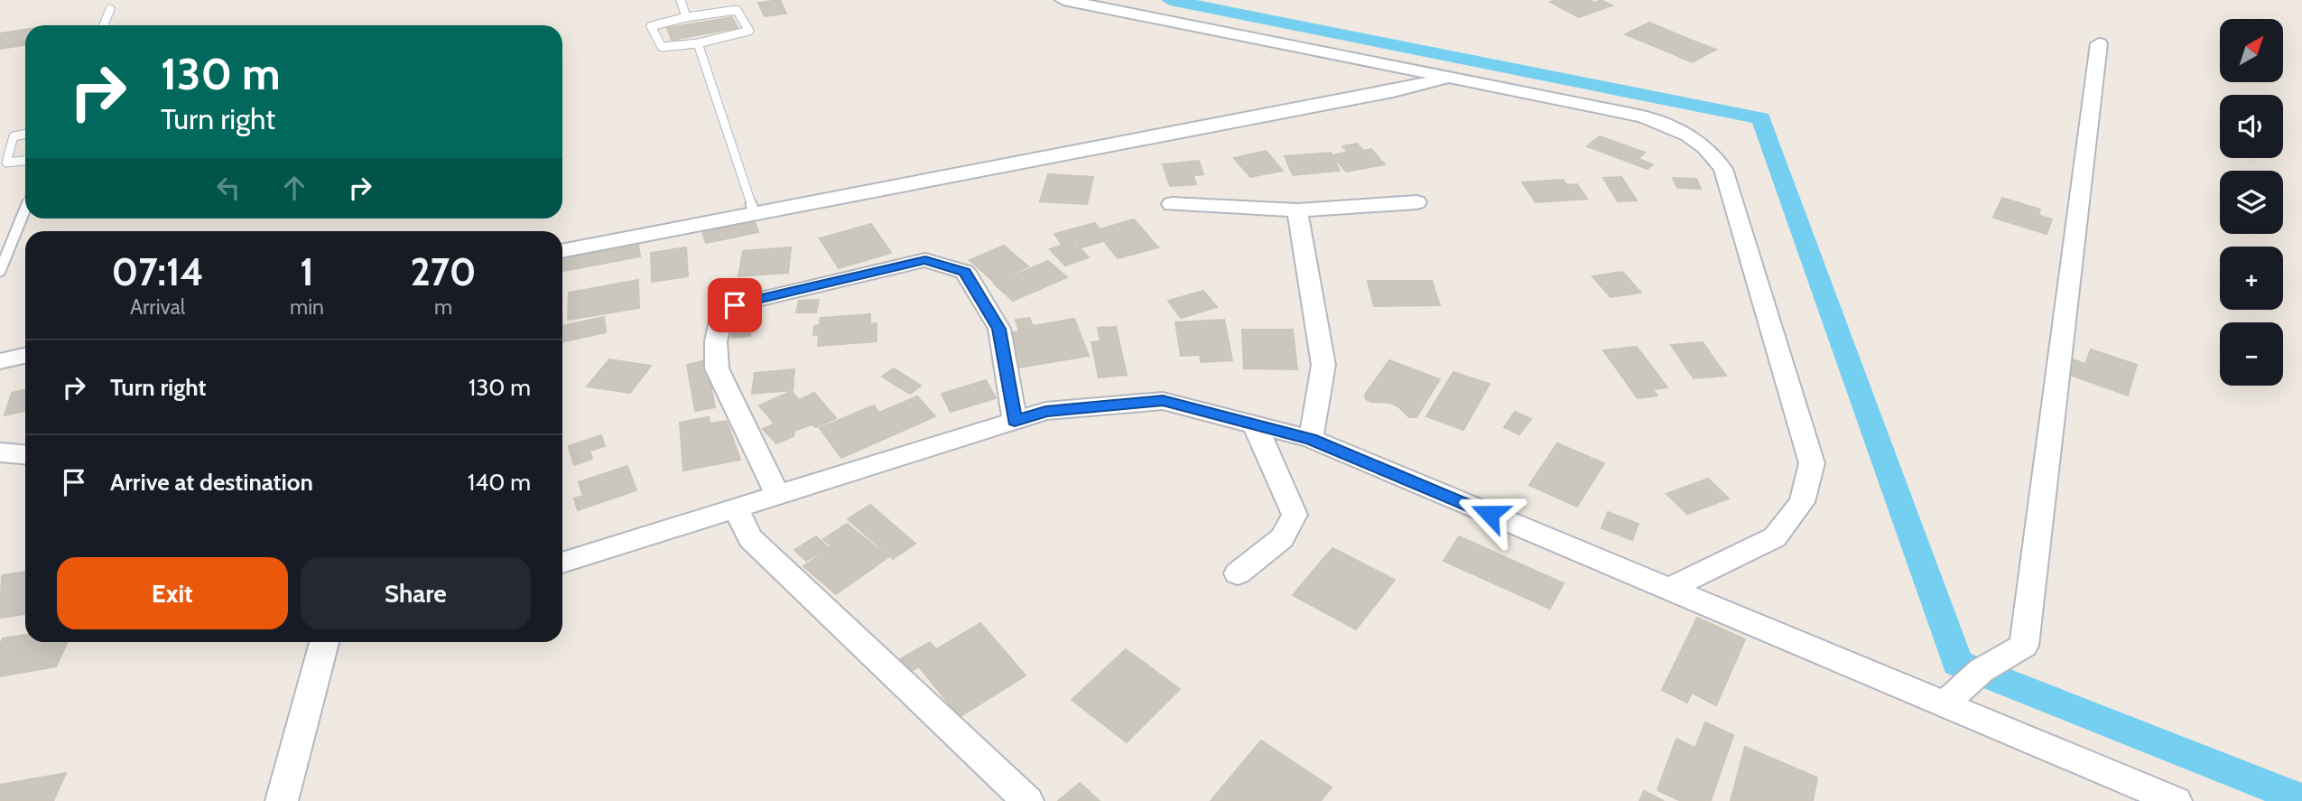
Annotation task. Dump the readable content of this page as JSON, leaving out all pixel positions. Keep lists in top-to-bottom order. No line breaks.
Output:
{"north":"top right","page":{"map_buttons":["+","−"],"turn":["130 m","Turn right"],"eta":["07:14","Arrival","1","min","270","m"],"list":[{"name":"Turn right","value":"130 m"},{"name":"Arrive at destination","value":"140 m"}],"buttons":["Exit","Share"]}}
